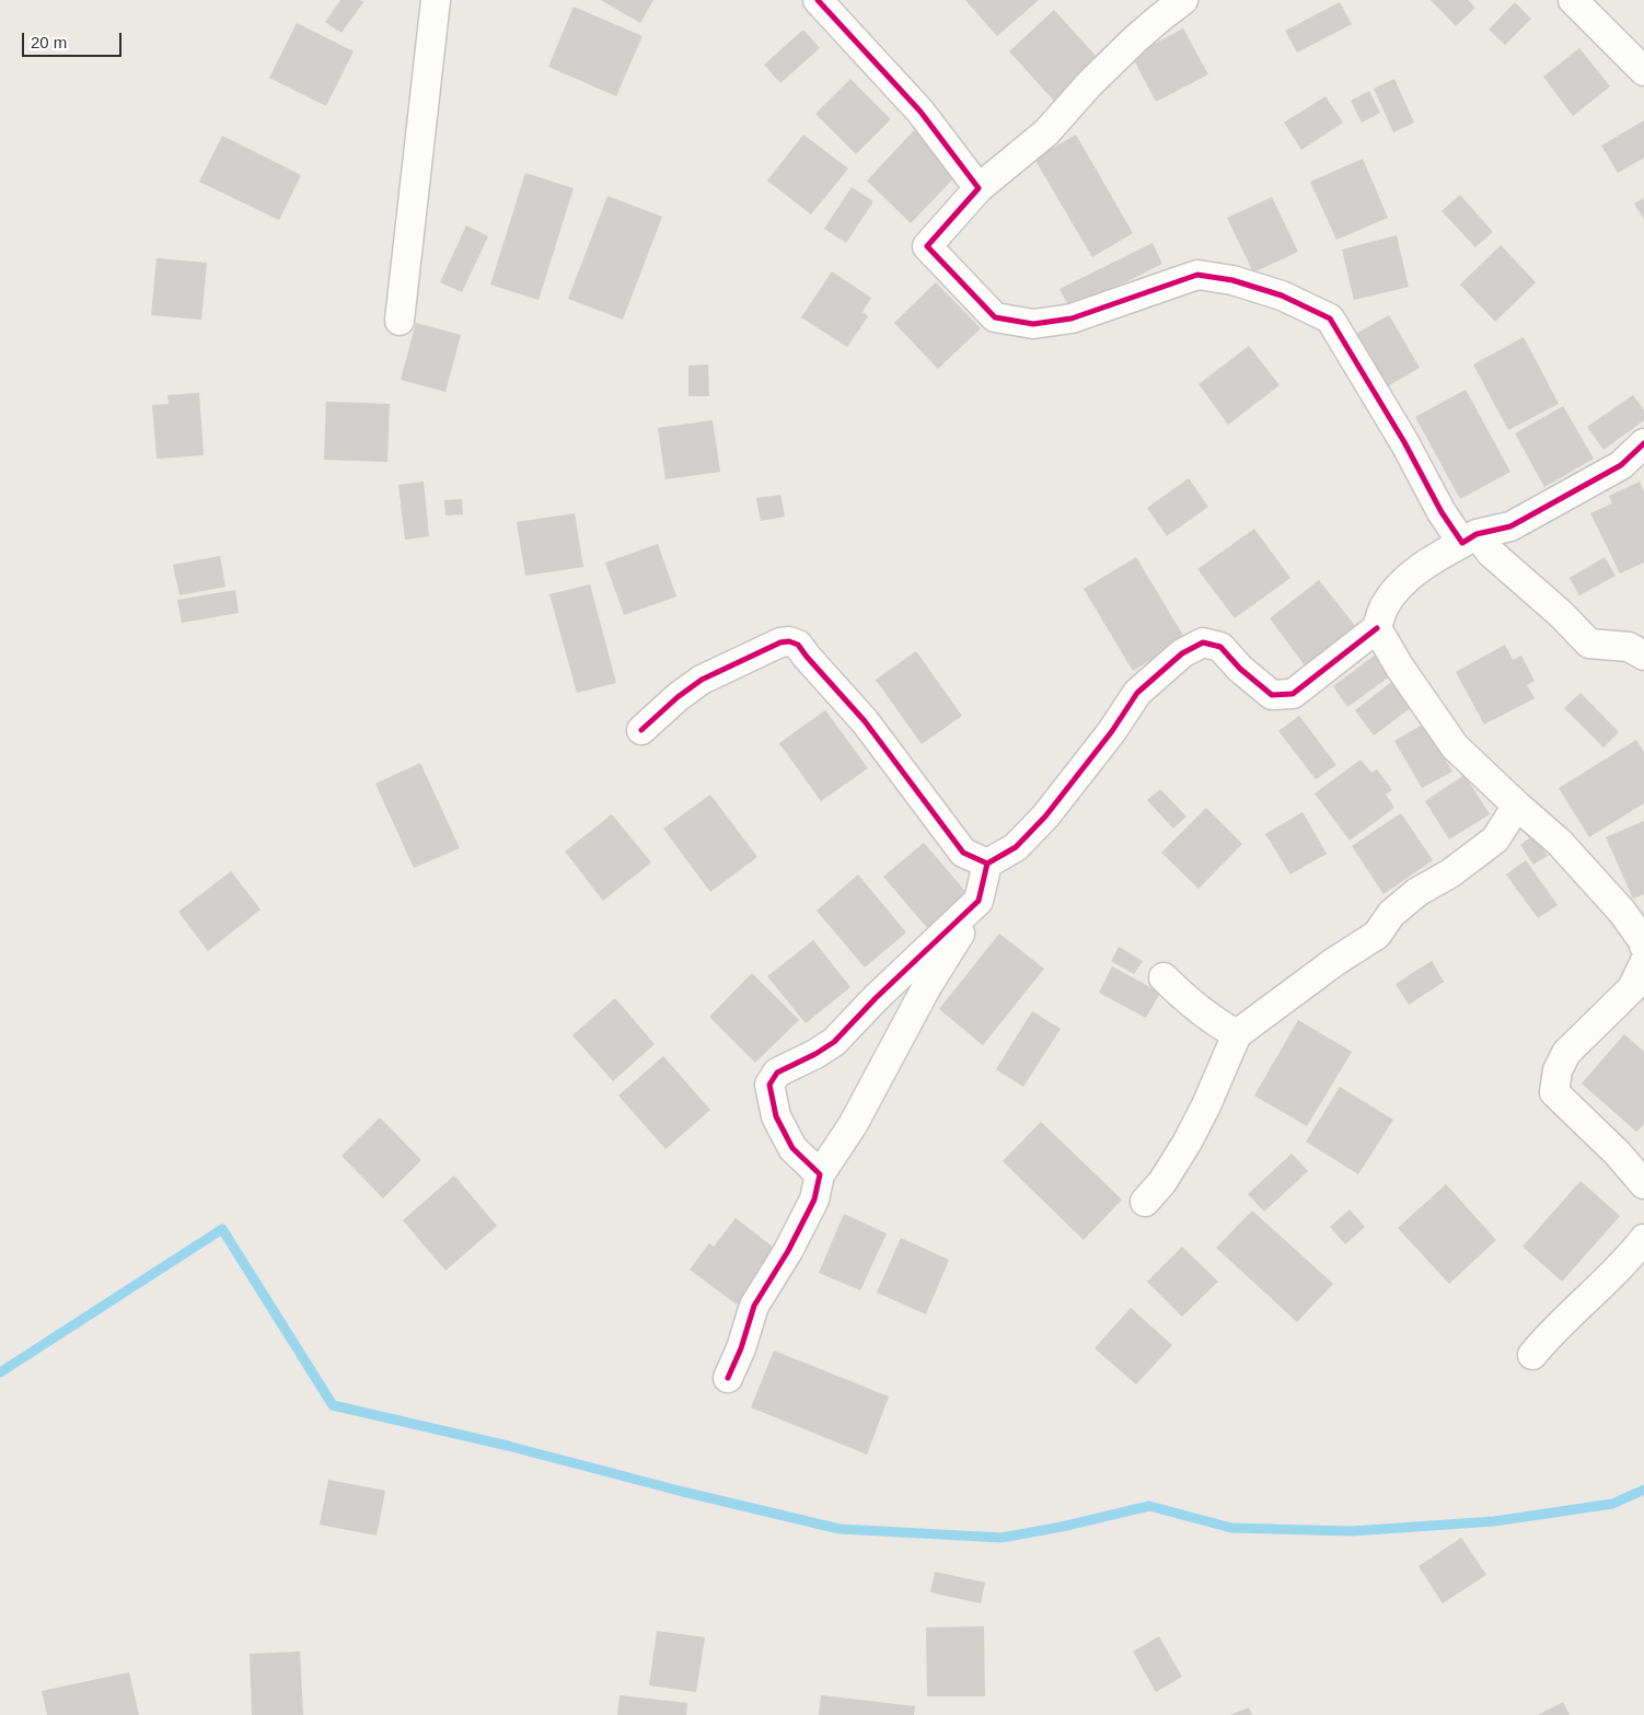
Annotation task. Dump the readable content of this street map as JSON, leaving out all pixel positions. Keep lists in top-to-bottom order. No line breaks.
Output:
{"scale_bar":"20 m"}
